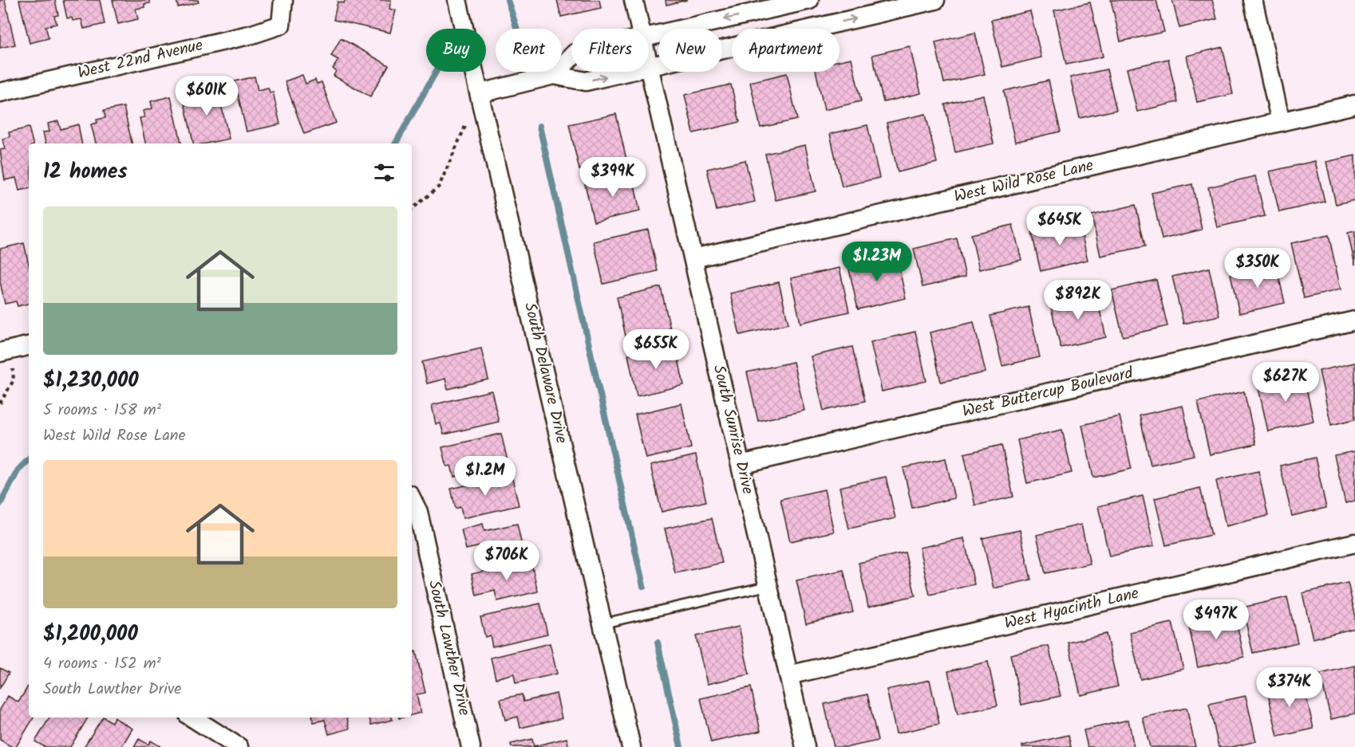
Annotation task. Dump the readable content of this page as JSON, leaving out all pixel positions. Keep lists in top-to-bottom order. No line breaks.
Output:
{"streets":{"street":["West 22nd Avenue","West Wild Rose Lane","South Delaware Drive","West Buttercup Boulevard","South Sunrise Drive","West Hyacinth Lane","South Lawther Drive"]},"crossings":[["West Wild Rose Lane","South Sunrise Drive"],["West Buttercup Boulevard","South Sunrise Drive"],["South Sunrise Drive","West Hyacinth Lane"]],"page":{"chip":["Buy","Rent","Filters","New","Apartment"],"price":["$601K","$399K","$645K","$1.23M","$350K","$892K","$655K","$627K","$1.2M","$706K","$497K","$374K"],"heading":"12 homes","list":[{"name":"$1,230,000","note":"5 rooms · 158 m² · West Wild Rose Lane"},{"name":"$1,200,000","note":"4 rooms · 152 m² · South Lawther Drive"}]}}
